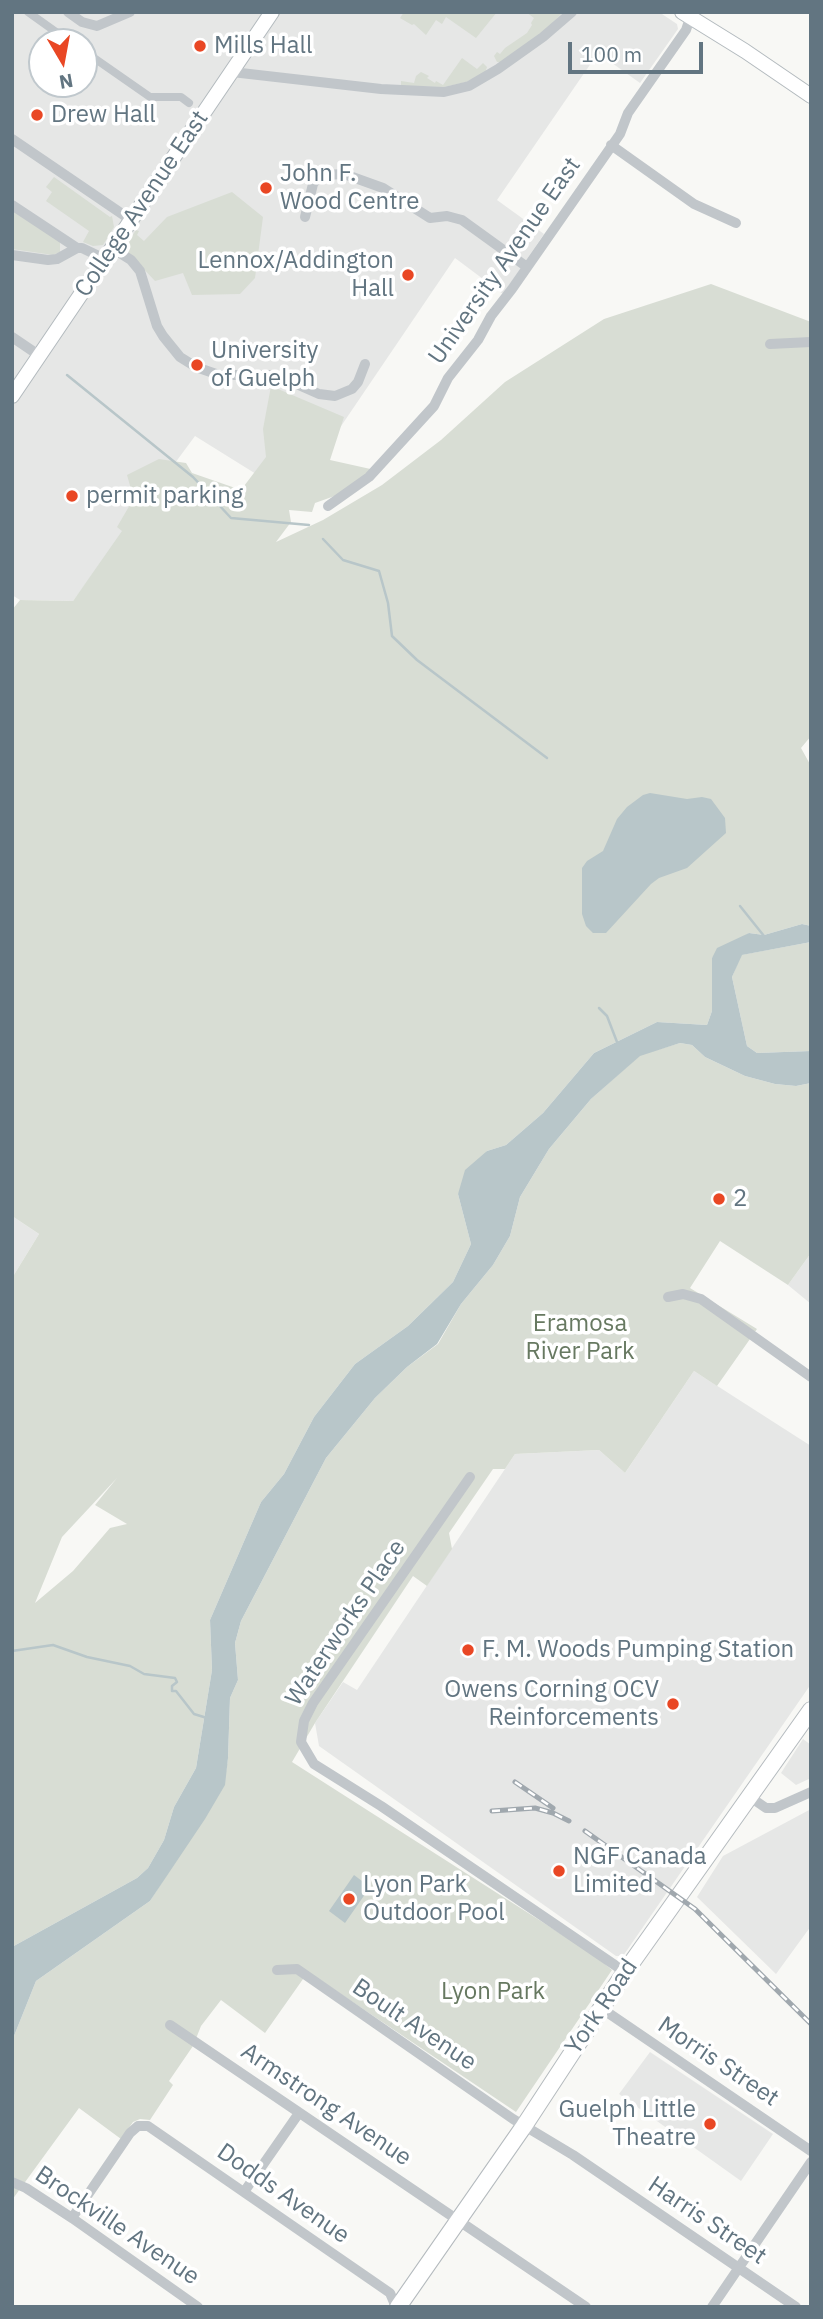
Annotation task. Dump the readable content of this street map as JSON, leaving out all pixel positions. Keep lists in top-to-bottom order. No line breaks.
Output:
{"streets":{"main road":["College Avenue East","York Road"],"street":["University Avenue East","Waterworks Place","Boult Avenue","Morris Street","Armstrong Avenue","Dodds Avenue","Harris Street","Brockville Avenue"]},"crossings":[["Waterworks Place","York Road"],["York Road","Boult Avenue"],["York Road","Morris Street"],["York Road","Armstrong Avenue"],["York Road","Dodds Avenue"],["York Road","Harris Street"],["Boult Avenue","Harris Street"],["Dodds Avenue","Brockville Avenue"]],"parks":["Eramosa River Park","Lyon Park"],"places":["Mills Hall","Drew Hall","John F. Wood Centre","Lennox/Addington Hall","University of Guelph","permit parking","2","F. M. Woods Pumping Station","Owens Corning OCV Reinforcements","NGF Canada Limited","Lyon Park Outdoor Pool","Guelph Little Theatre"],"scale_bar":"100 m","north":"bottom"}
